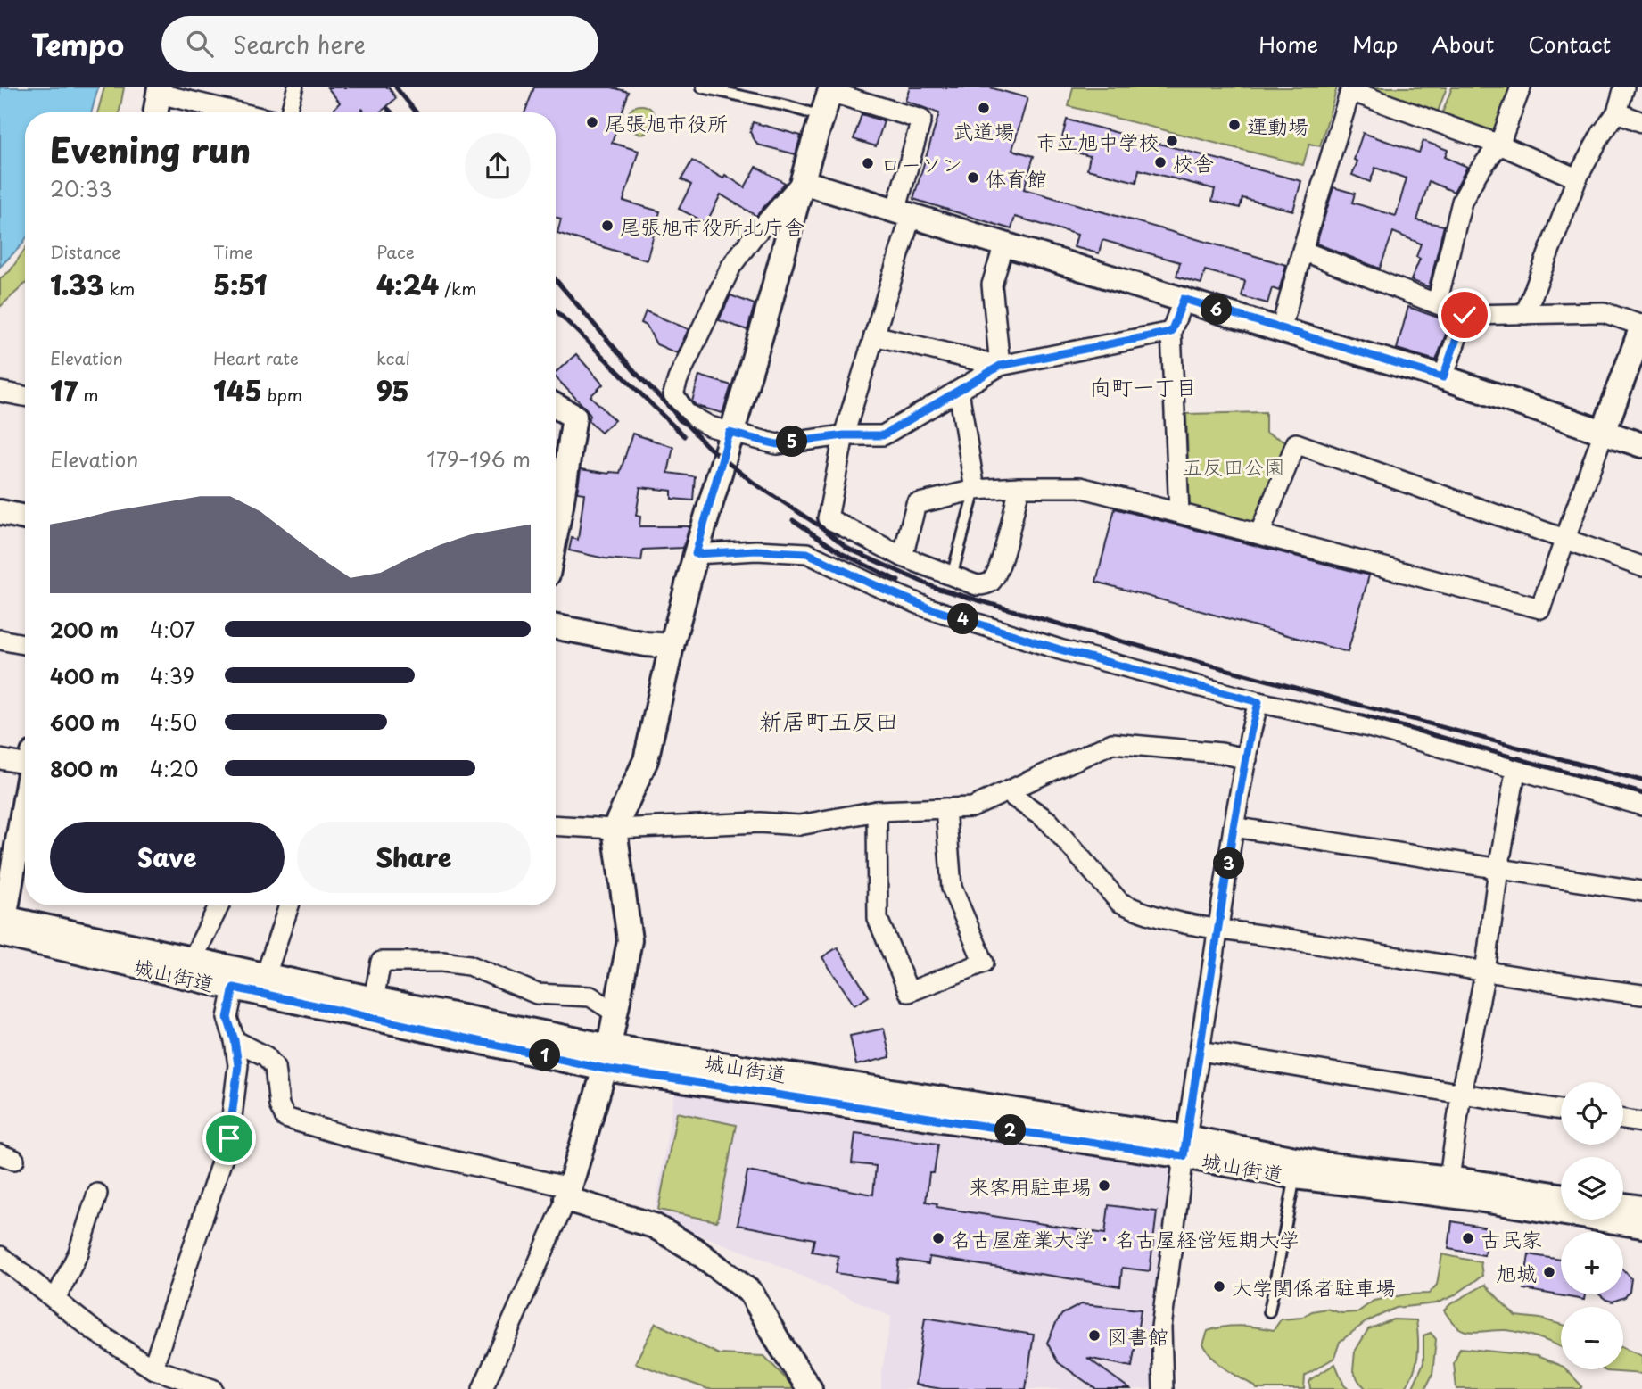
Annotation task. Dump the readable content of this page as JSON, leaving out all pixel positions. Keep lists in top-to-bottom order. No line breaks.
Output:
{"streets":{"street":["城山街道"]},"districts":["向町一丁目","新居町五反田"],"parks":["五反田公園"],"places":["武道場","尾張旭市役所","運動場","市立旭中学校","校舎","ローソン","体育館","尾張旭市役所北庁舎","来客用駐車場","名古屋産業大学・名古屋経営短期大学","古民家","旭城","大学関係者駐車場","図書館"],"page":{"header":"Tempo","search":"Search here","nav":["Home","Map","About","Contact"],"heading":["Evening run","20:33"],"stats":[["Distance","1.33 km"],["Time","5:51"],["Pace","4:24 /km"],["Elevation","17 m"],["Heart rate","145 bpm"],["kcal","95"]],"pins":["6","5","4","3","1","2"],"chart":["Elevation","179–196 m"],"list":[{"name":"200 m","note":"4:07"},{"name":"400 m","note":"4:39"},{"name":"600 m","note":"4:50"},{"name":"800 m","note":"4:20"}],"buttons":["Save","Share"],"map_buttons":["+","−"]}}
